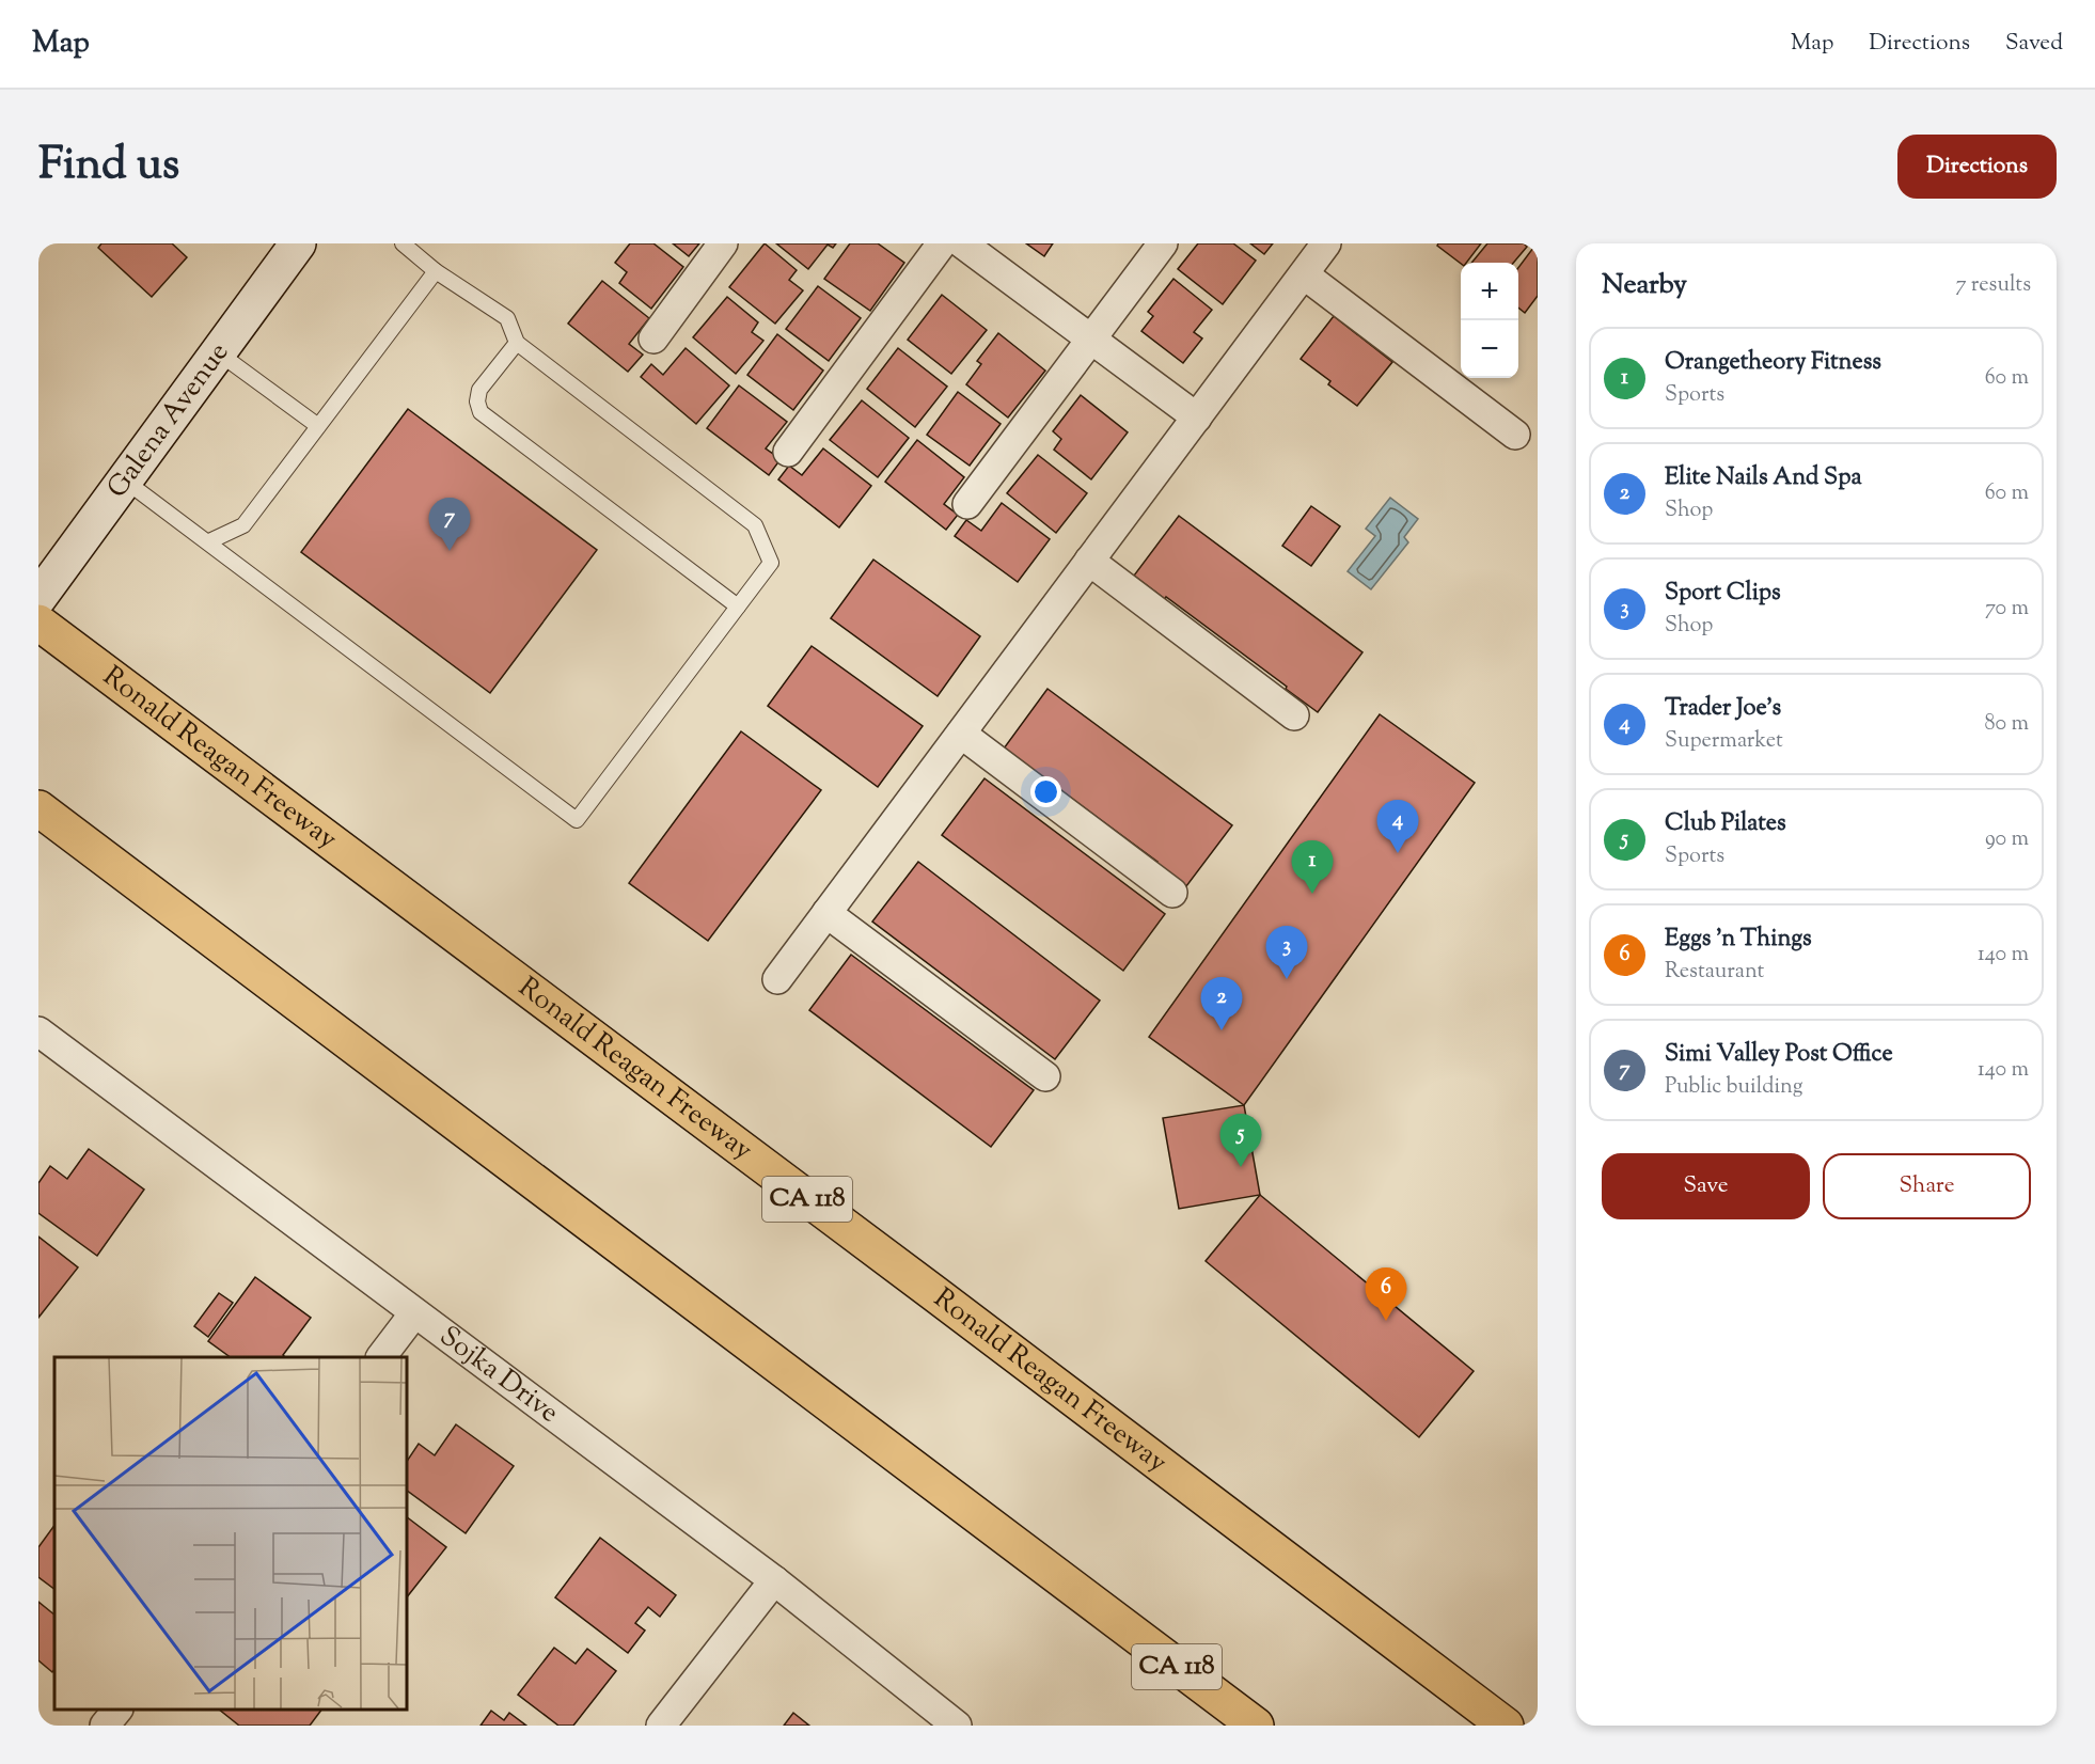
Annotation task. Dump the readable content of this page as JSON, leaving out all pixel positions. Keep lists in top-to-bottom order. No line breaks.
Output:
{"streets":{"highway":["Ronald Reagan Freeway","CA 118"],"street":["Galena Avenue","Sojka Drive"]},"page":{"header":"Map","nav":["Map","Directions","Saved"],"title":"Find us","buttons":["Directions",["Save","Share"]],"heading":["Nearby","7 results"],"map_buttons":["+","−"],"list":[{"mark":"1","name":"Orangetheory Fitness","note":"Sports","value":"60 m"},{"mark":"2","name":"Elite Nails And Spa","note":"Shop","value":"60 m"},{"mark":"3","name":"Sport Clips","note":"Shop","value":"70 m"},{"mark":"4","name":"Trader Joe's","note":"Supermarket","value":"80 m"},{"mark":"5","name":"Club Pilates","note":"Sports","value":"90 m"},{"mark":"6","name":"Eggs 'n Things","note":"Restaurant","value":"140 m"},{"mark":"7","name":"Simi Valley Post Office","note":"Public building","value":"140 m"}],"pins":["7","4","1","3","2","5","6"]}}
